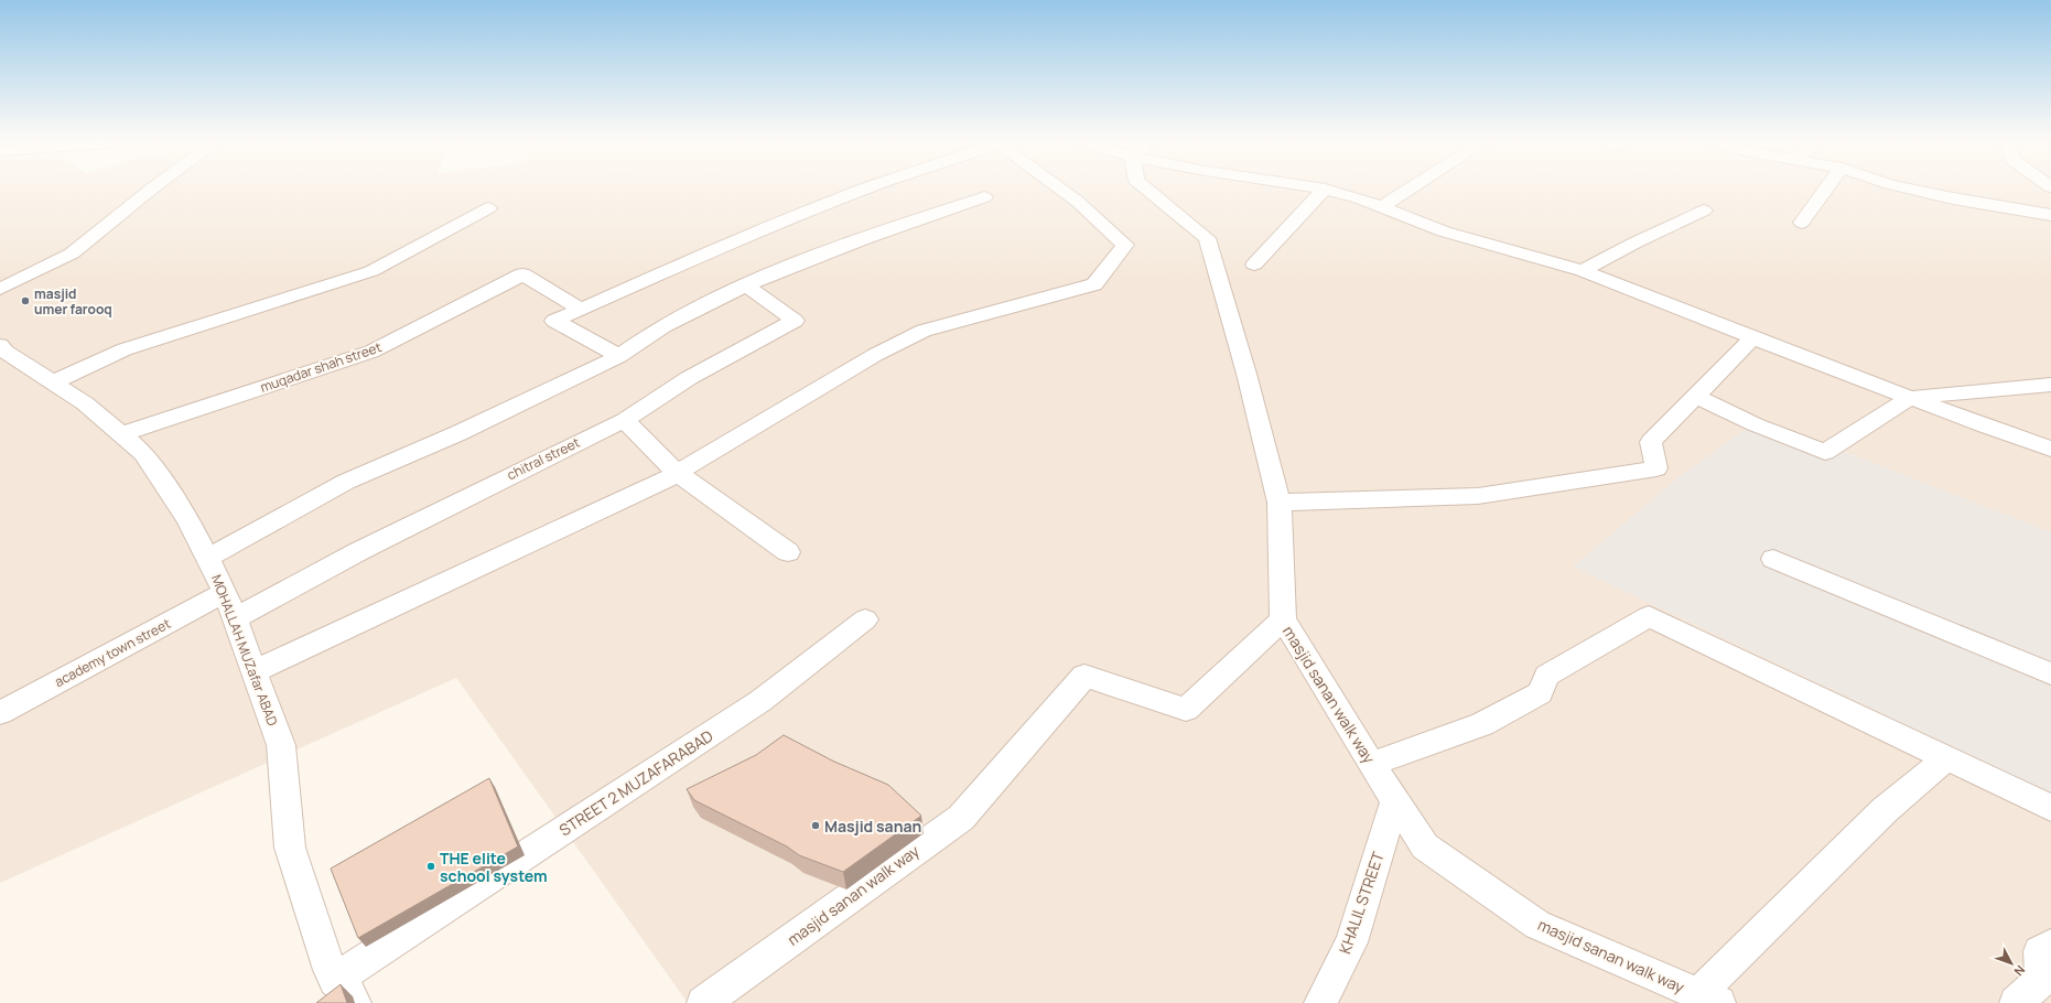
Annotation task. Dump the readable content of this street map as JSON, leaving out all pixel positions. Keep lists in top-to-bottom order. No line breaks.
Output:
{"streets":{"street":["muqadar shah street","chitral street","MOHALLAH MUZafar ABAD","academy town street","masjid sanan walk way","STREET 2 MUZAFARABAD","KHALIL STREET"]},"crossings":[["muqadar shah street","MOHALLAH MUZafar ABAD"],["chitral street","MOHALLAH MUZafar ABAD"],["MOHALLAH MUZafar ABAD","academy town street"],["MOHALLAH MUZafar ABAD","STREET 2 MUZAFARABAD"],["masjid sanan walk way","KHALIL STREET"]],"places":["masjid umer farooq","Masjid sanan","THE elite school system"],"north":"bottom right"}
